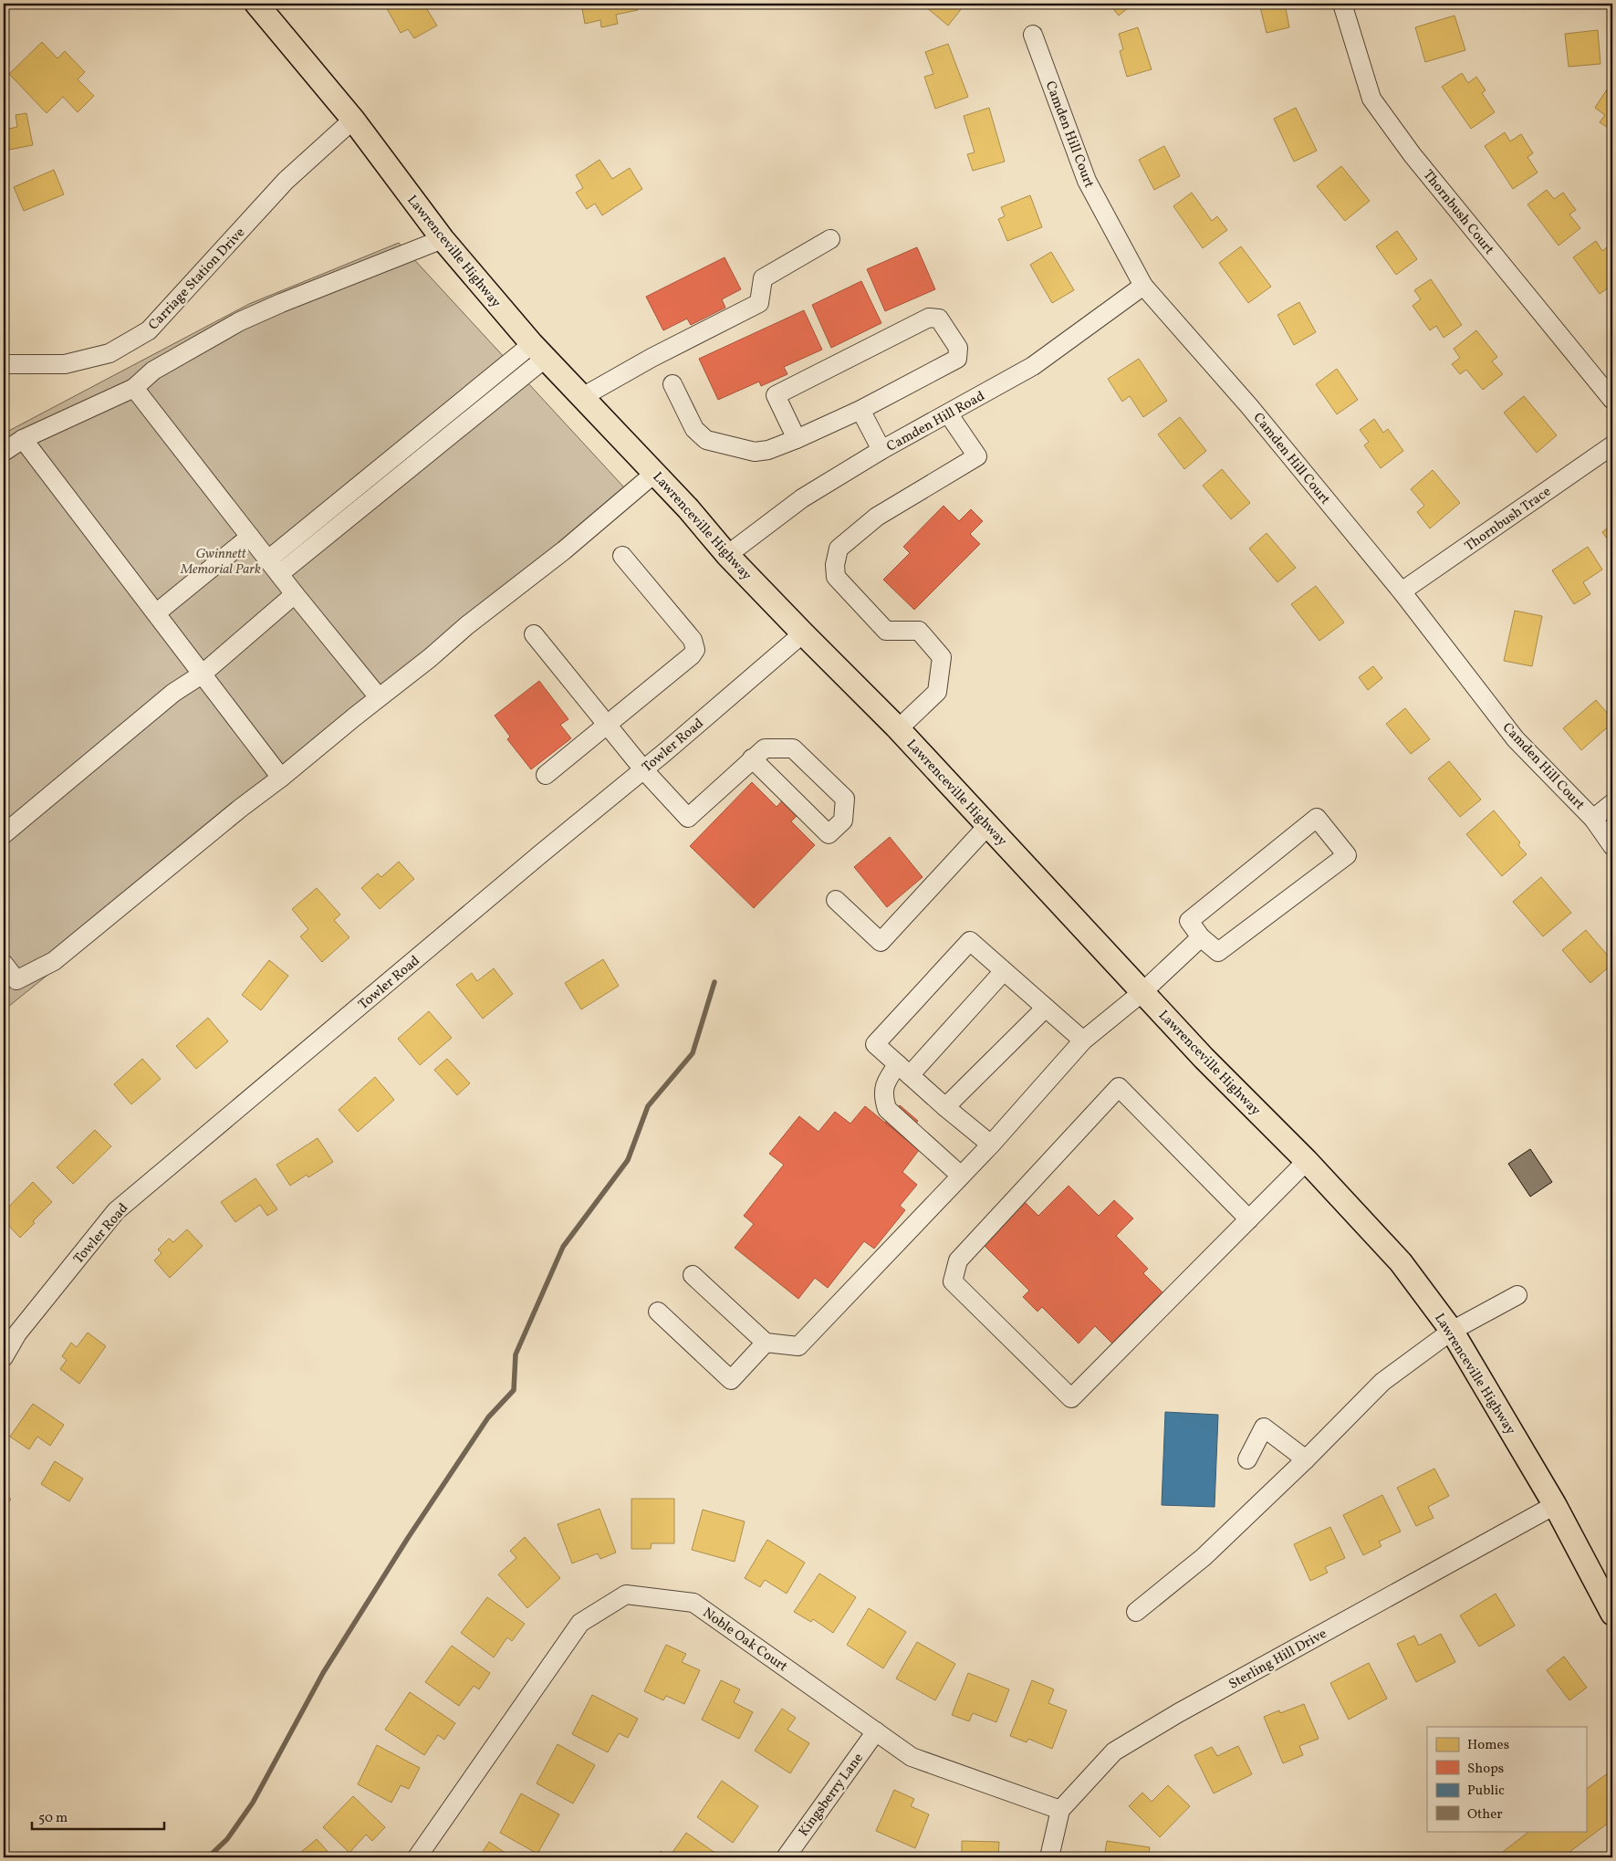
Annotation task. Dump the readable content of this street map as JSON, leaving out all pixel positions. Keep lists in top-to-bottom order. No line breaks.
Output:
{"streets":{"main road":["Lawrenceville Highway"],"street":["Camden Hill Court","Thornbush Court","Carriage Station Drive","Camden Hill Road","Thornbush Trace","Towler Road","Noble Oak Court","Sterling Hill Drive","Kingsberry Lane"]},"crossings":[["Camden Hill Court","Camden Hill Road"],["Camden Hill Court","Thornbush Trace"],["Lawrenceville Highway","Carriage Station Drive"],["Lawrenceville Highway","Camden Hill Road"],["Lawrenceville Highway","Towler Road"],["Lawrenceville Highway","Sterling Hill Drive"],["Noble Oak Court","Sterling Hill Drive"],["Noble Oak Court","Kingsberry Lane"]],"parks":["Gwinnett Memorial Park"],"legend":["Homes","Shops","Public","Other"],"scale_bar":"50 m"}
